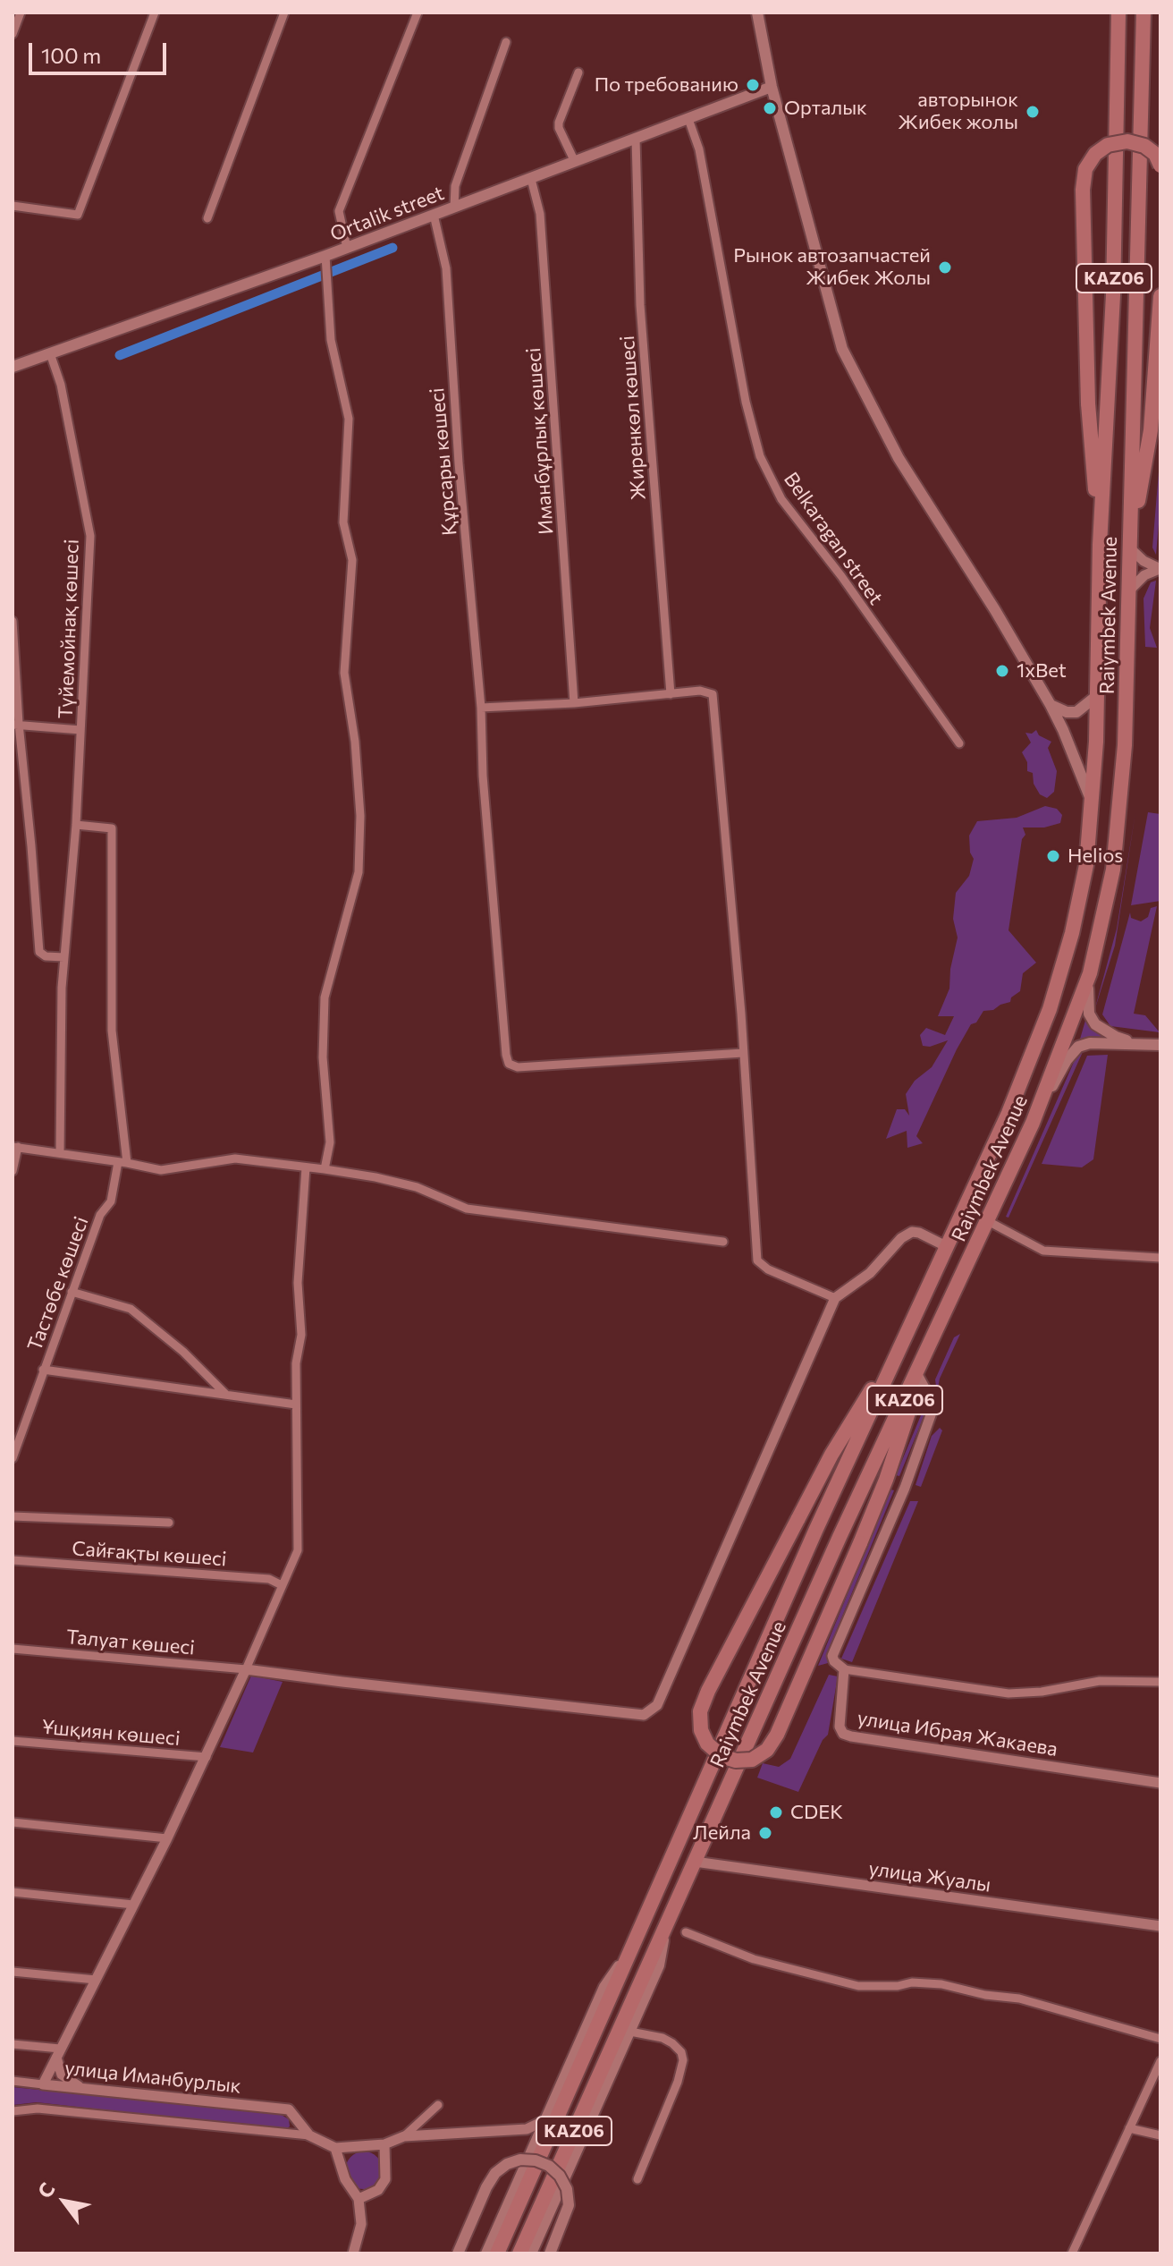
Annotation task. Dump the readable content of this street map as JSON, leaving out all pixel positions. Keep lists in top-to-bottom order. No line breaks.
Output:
{"streets":{"highway":["KАZ06","Raiymbek Avenue"],"main road":["Ortalik street"],"street":["Жиренкөл көшесі","Иманбұрлық көшесі","Құрсары көшесі","Belkaragan street","Түйемойнақ көшесі","Тастөбе көшесі","Сайғақты көшесі","Талуат көшесі","Ұшқиян көшесі","улица Ибрая Жакаева","улица Жуалы","улица Иманбурлык"]},"crossings":[["Ortalik street","Жиренкөл көшесі"],["Ortalik street","Иманбұрлық көшесі"],["Ortalik street","Құрсары көшесі"],["Ortalik street","Belkaragan street"],["Ortalik street","Түйемойнақ көшесі"],["Raiymbek Avenue","улица Жуалы"]],"places":["По требованию","Орталык","авторынок Жибек жолы","Рынок автозапчастей Жибек Жолы","1xBet","Helios","CDEK","Лейла"],"scale_bar":"100 m","north":"top left"}
